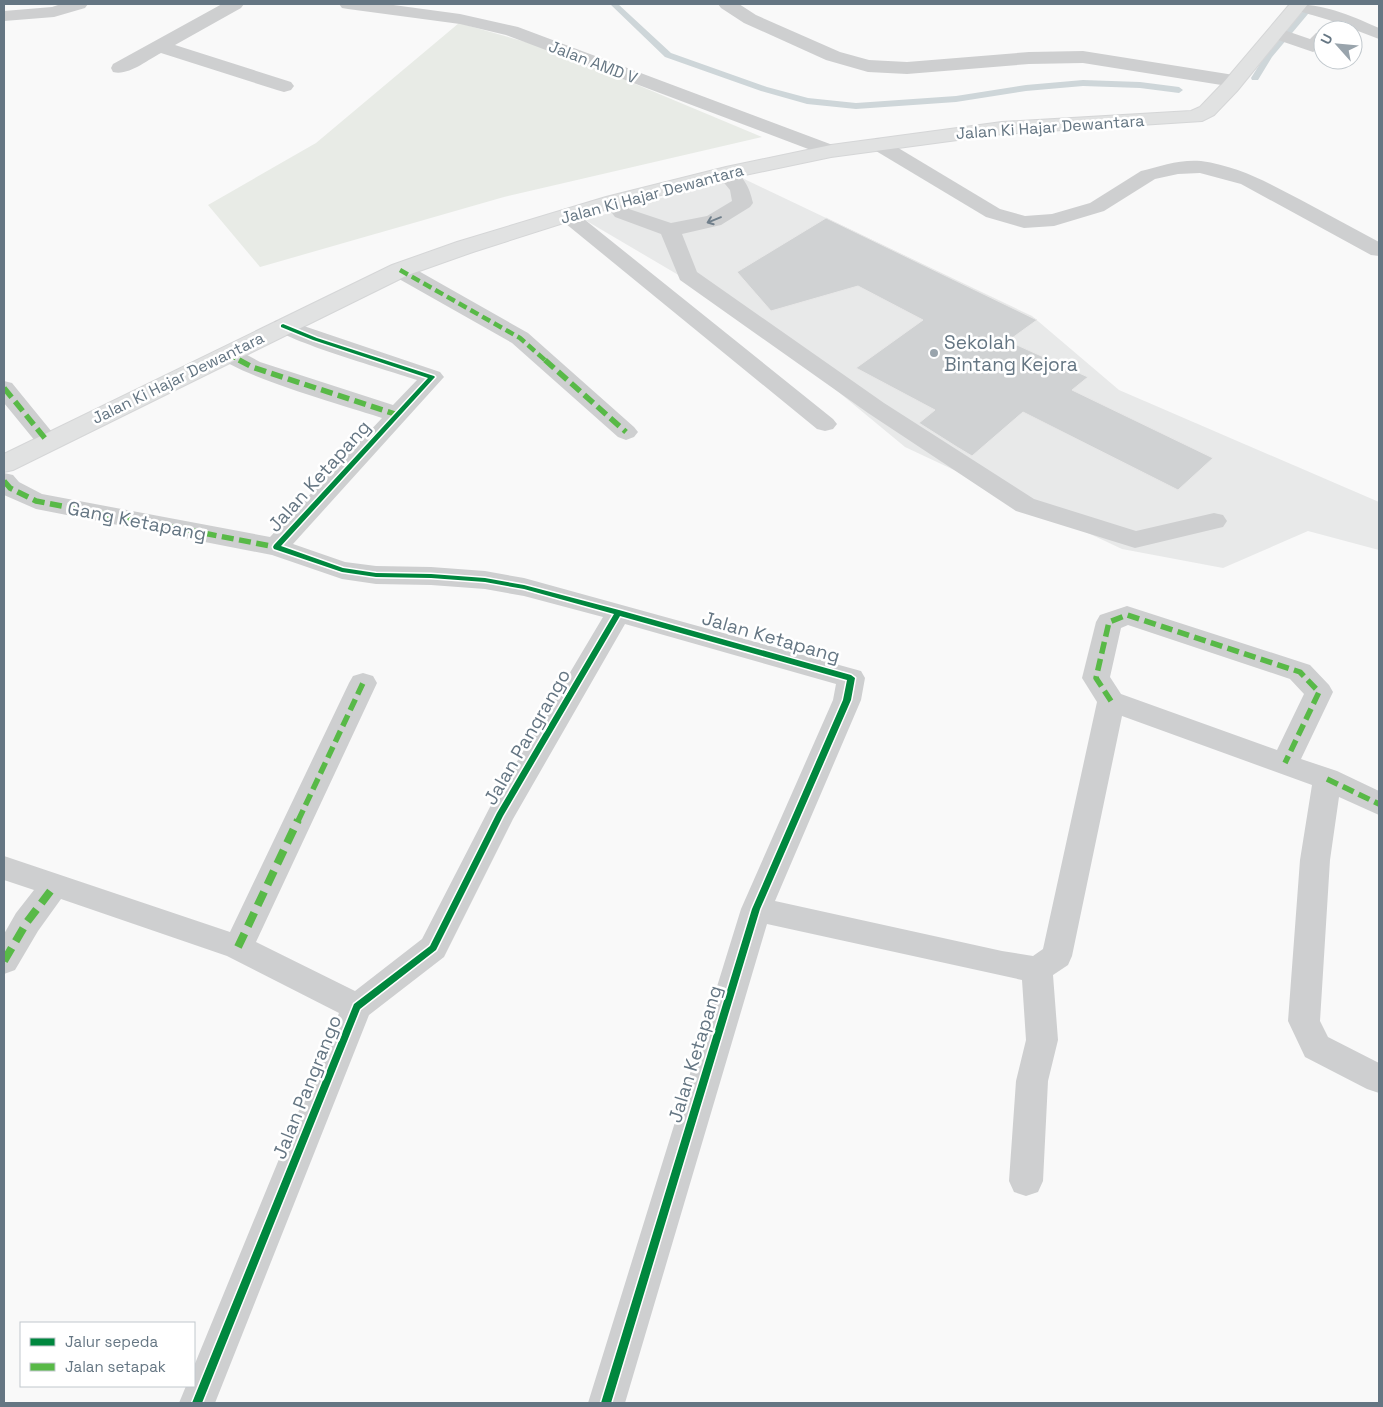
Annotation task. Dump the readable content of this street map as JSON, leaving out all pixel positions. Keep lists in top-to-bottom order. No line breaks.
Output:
{"streets":{"main road":["Jalan Ki Hajar Dewantara"],"street":["Jalan AMD V","Jalan Ketapang","Gang Ketapang","Jalan Pangrango"]},"crossings":[["Jalan AMD V","Jalan Ki Hajar Dewantara"],["Jalan Ki Hajar Dewantara","Jalan Ketapang"],["Jalan Ketapang","Gang Ketapang"],["Jalan Ketapang","Jalan Pangrango"]],"places":["Sekolah Bintang Kejora"],"legend":["Jalur sepeda","Jalan setapak"],"north":"top left"}
